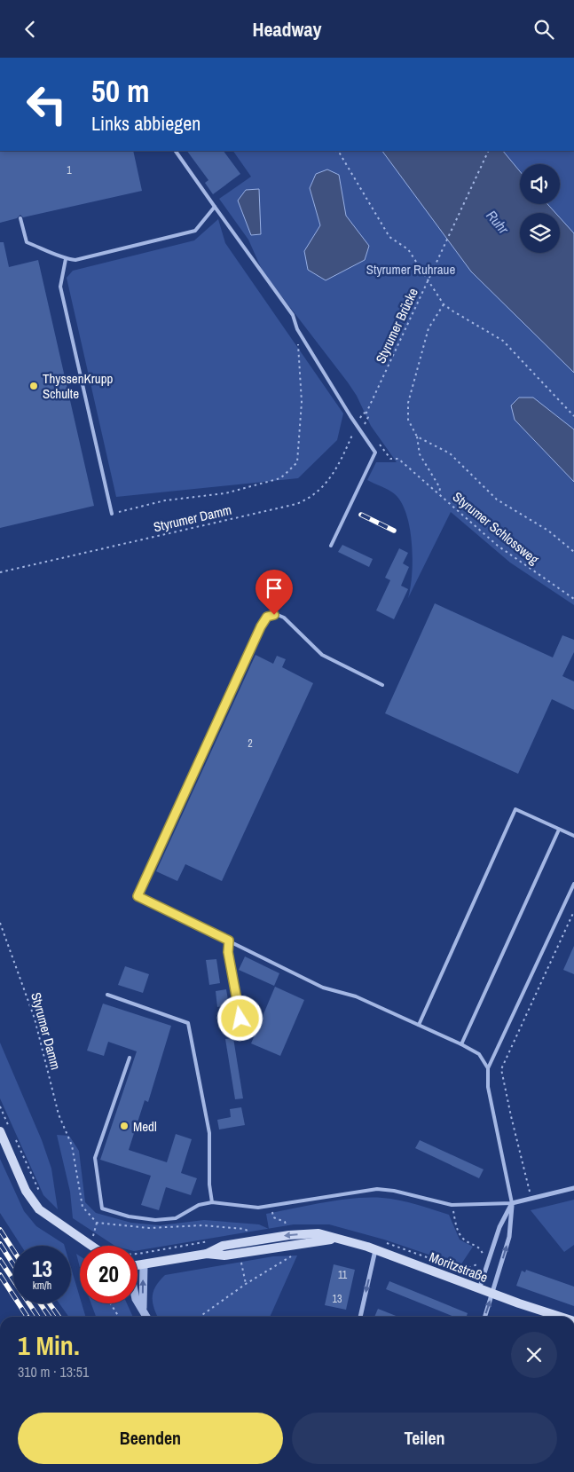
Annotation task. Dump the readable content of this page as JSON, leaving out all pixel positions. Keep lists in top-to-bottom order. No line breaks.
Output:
{"streets":{"main road":["Moritzstraße"],"path":["Styrumer Brücke","Styrumer Damm","Styrumer Schlossweg"]},"crossings":[["Styrumer Damm","Moritzstraße"]],"water":["Ruhr"],"parks":["Styrumer Ruhraue"],"places":["ThyssenKrupp Schulte","Medl"],"house_numbers":["1","2","11","13"],"page":{"header":"Headway","turn":["50 m","Links abbiegen"],"speed":"13 km/h","limit":"20","heading":["1 Min.","310 m · 13:51"],"buttons":["Beenden","Teilen"]}}
